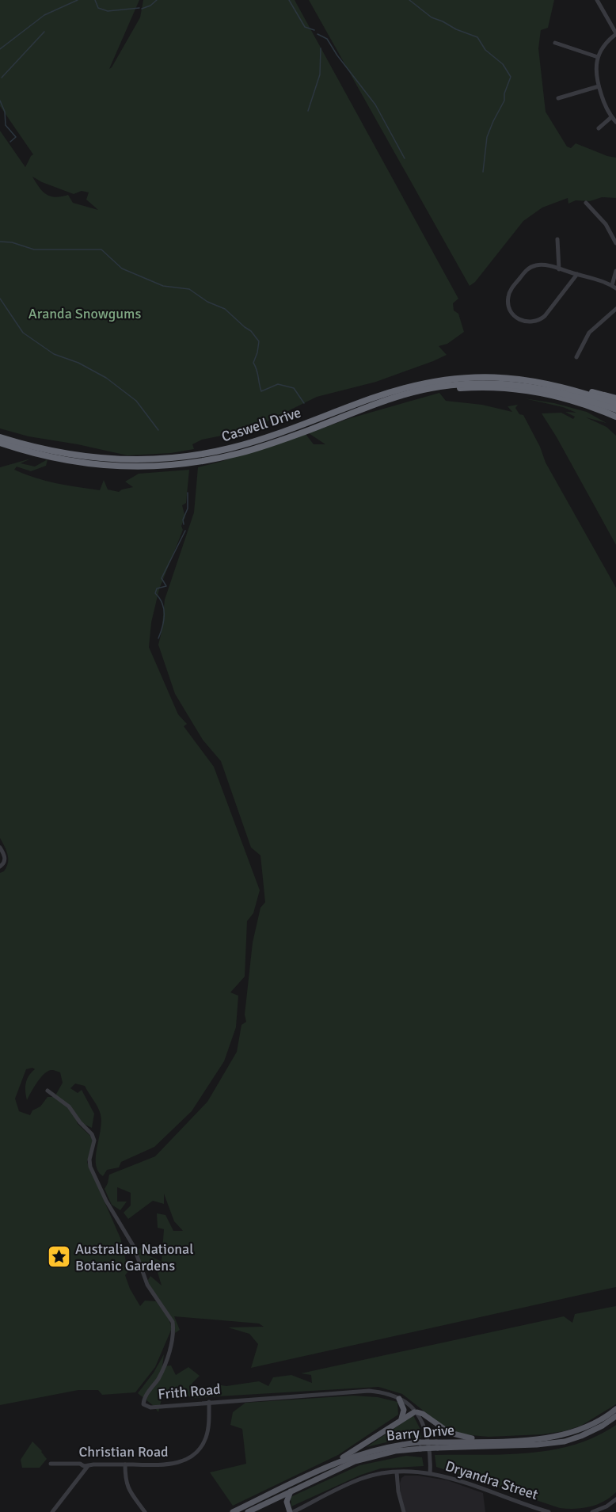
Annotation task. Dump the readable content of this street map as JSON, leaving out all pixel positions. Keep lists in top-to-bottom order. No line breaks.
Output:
{"streets":{"highway":["Caswell Drive"],"main road":["Barry Drive"],"street":["Frith Road","Christian Road","Dryandra Street"]},"crossings":[["Frith Road","Christian Road"],["Frith Road","Dryandra Street"]],"parks":["Aranda Snowgums"],"places":{"place":["Australian National Botanic Gardens"]}}
